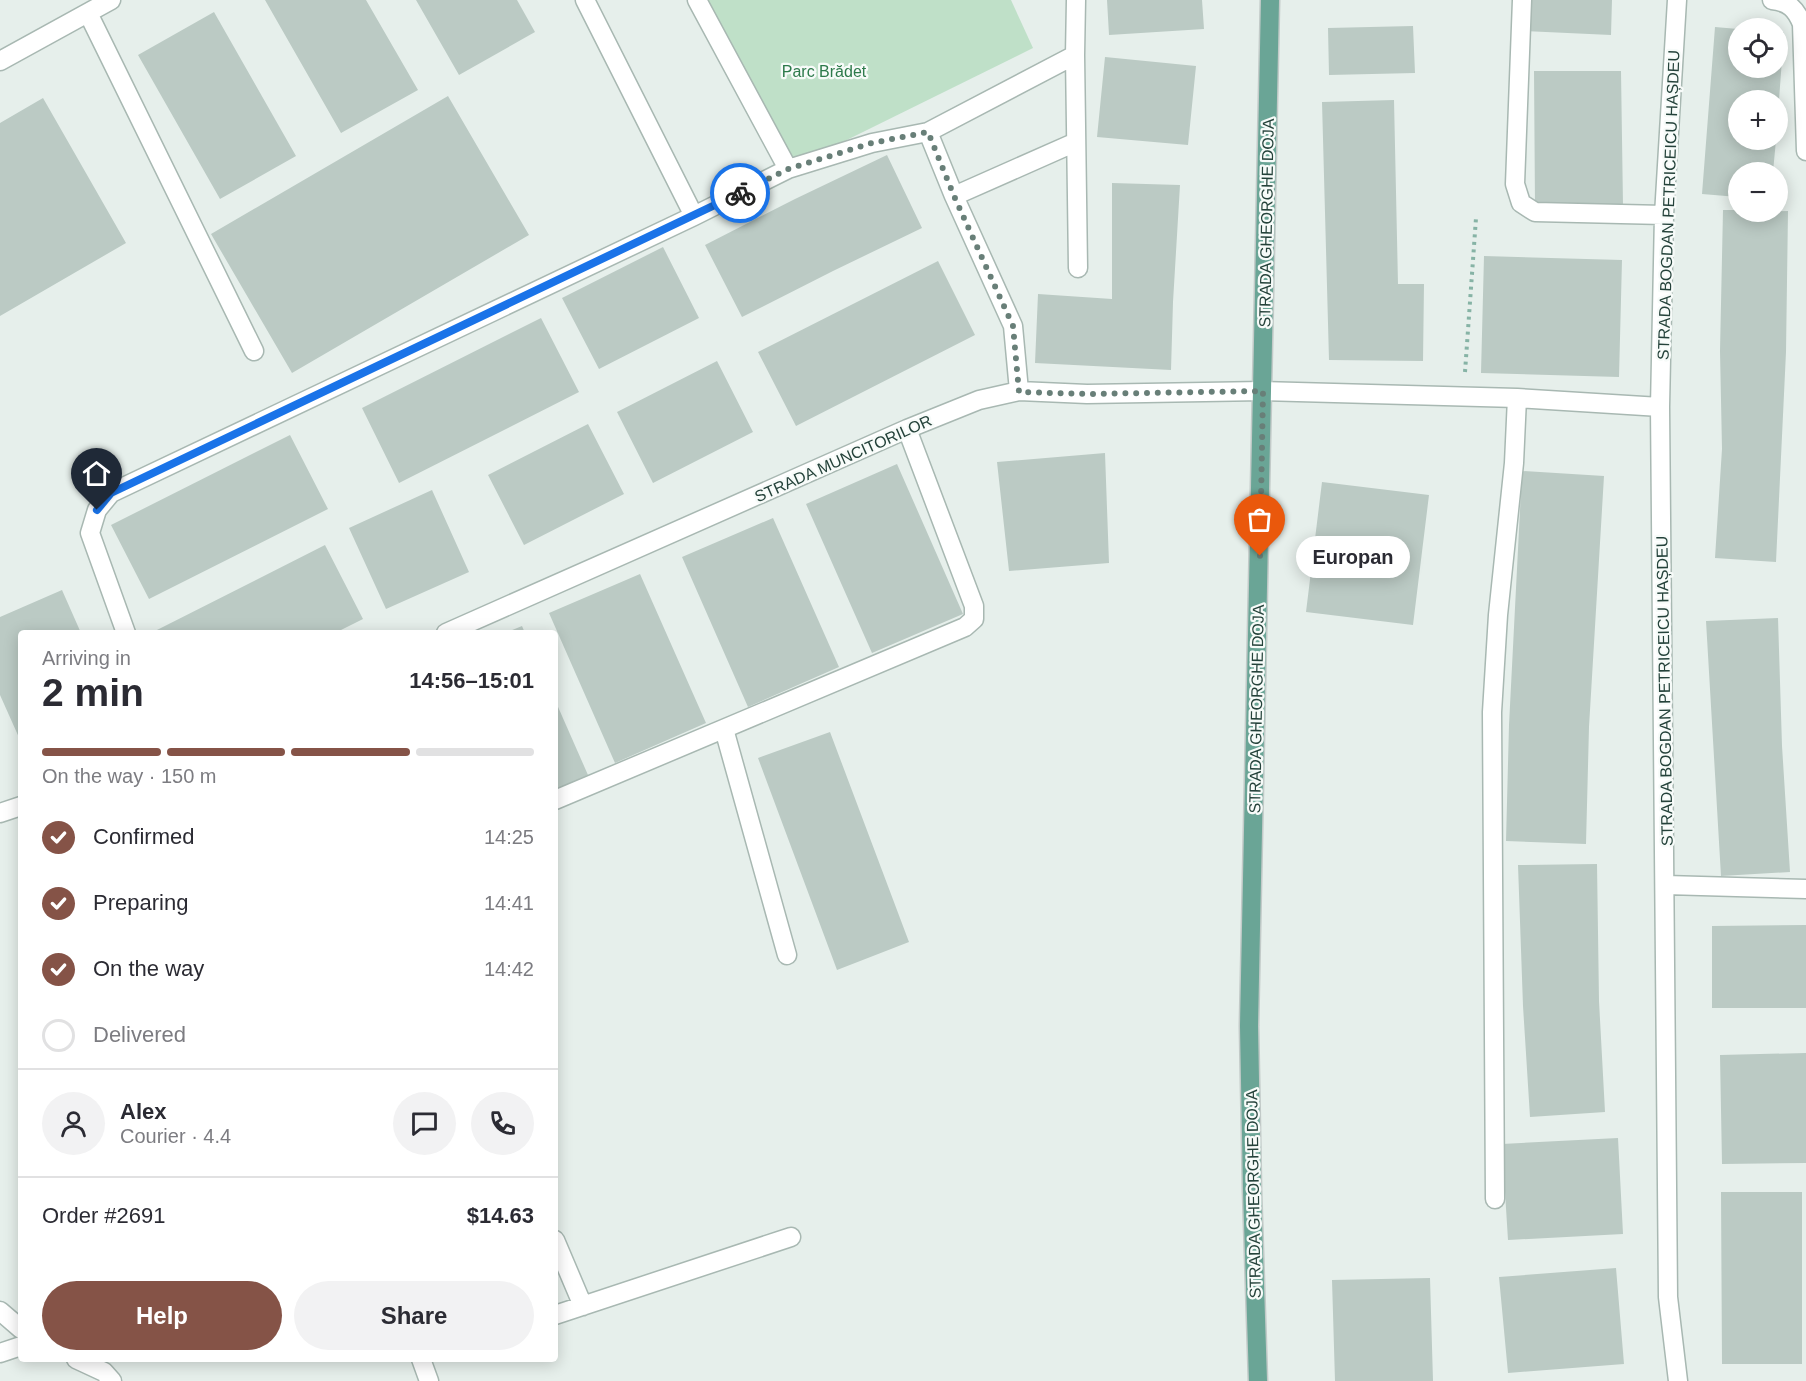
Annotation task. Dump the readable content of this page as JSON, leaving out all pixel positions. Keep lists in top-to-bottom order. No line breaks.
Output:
{"streets":{"main road":["STRADA GHEORGHE DOJA"],"street":["STRADA BOGDAN PETRICEICU HAȘDEU","STRADA MUNCITORILOR"]},"crossings":[["STRADA BOGDAN PETRICEICU HAȘDEU","STRADA MUNCITORILOR"],["STRADA GHEORGHE DOJA","STRADA MUNCITORILOR"]],"parks":["Parc Brădet"],"places":["Europan"],"page":{"map_buttons":["+","−"],"bubble":"Europan","heading":["2 min","Arriving in","14:56–15:01"],"panel":["Alex","Courier · 4.4","Order #2691","$14.63"],"bar":"On the way · 150 m","list":[["Confirmed","14:25"],["Preparing","14:41"],["On the way","14:42"],"Delivered"],"buttons":["Help","Share"]}}
